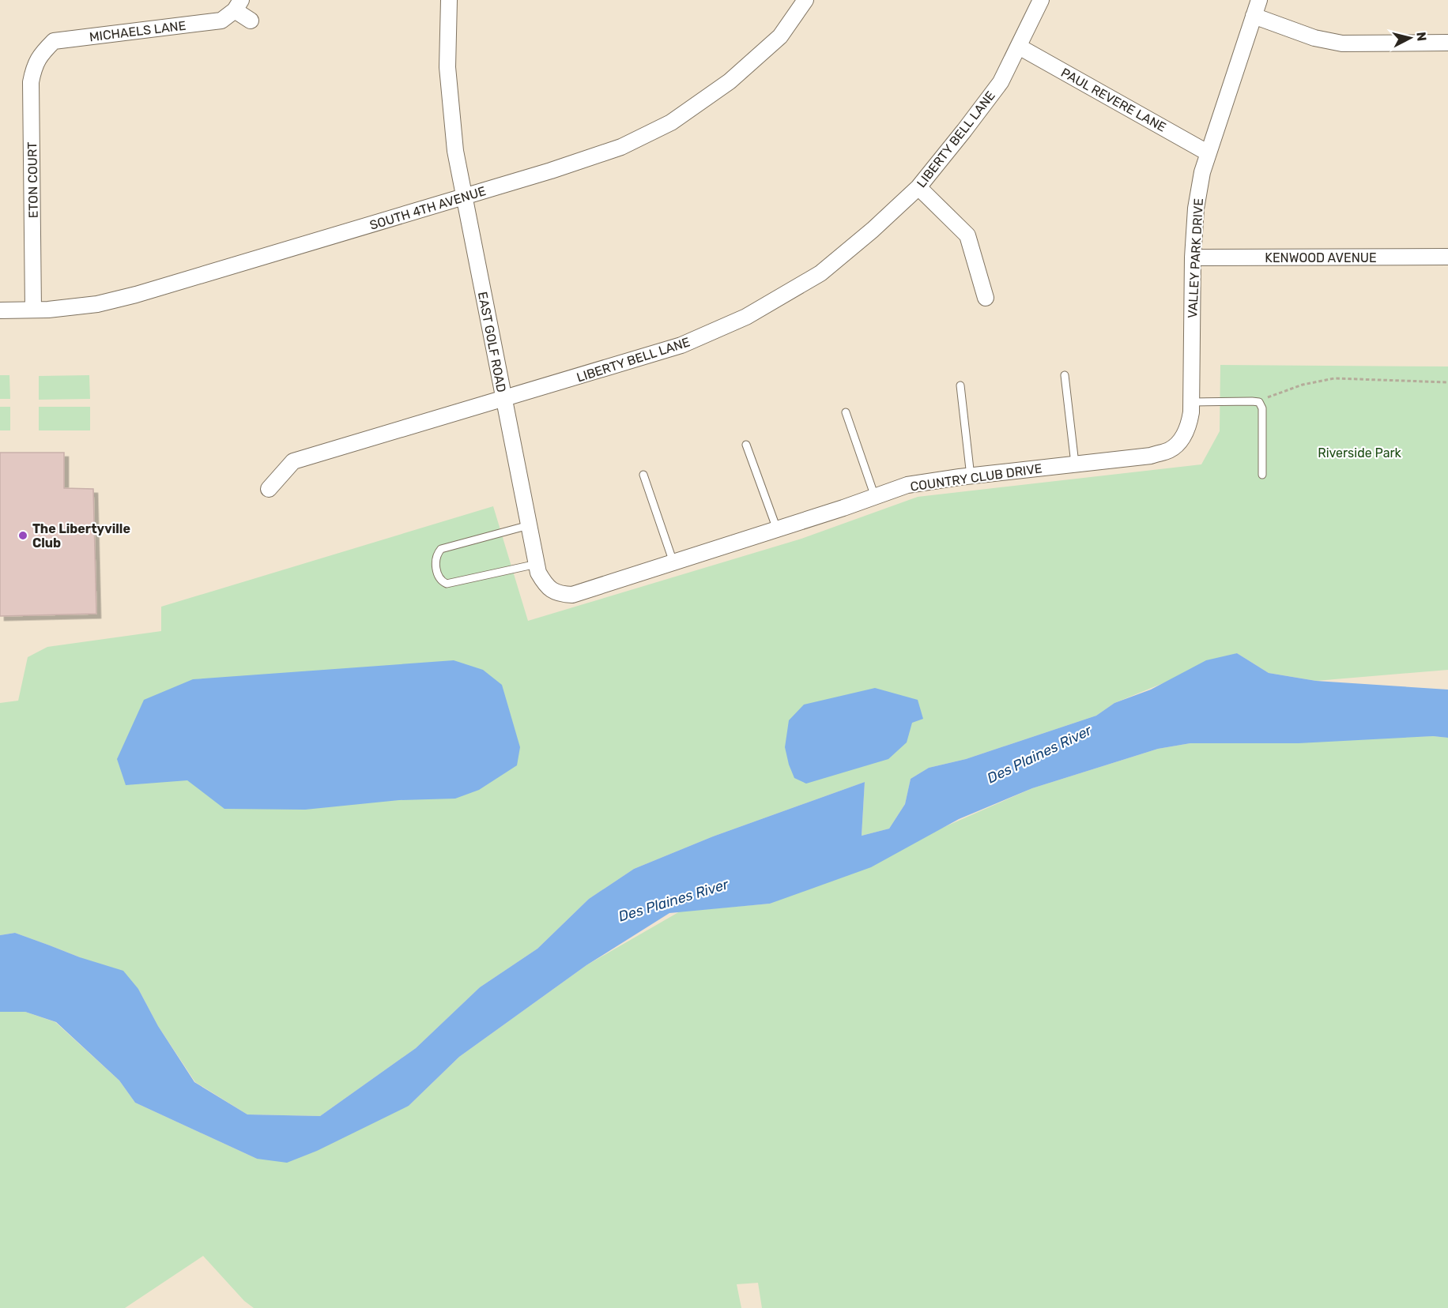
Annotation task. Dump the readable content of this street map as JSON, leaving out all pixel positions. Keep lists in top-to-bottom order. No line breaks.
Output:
{"streets":{"street":["MICHAELS LANE","PAUL REVERE LANE","LIBERTY BELL LANE","ETON COURT","SOUTH 4TH AVENUE","KENWOOD AVENUE","VALLEY PARK DRIVE","EAST GOLF ROAD","COUNTRY CLUB DRIVE"]},"crossings":[["MICHAELS LANE","ETON COURT"],["PAUL REVERE LANE","LIBERTY BELL LANE"],["PAUL REVERE LANE","VALLEY PARK DRIVE"],["LIBERTY BELL LANE","EAST GOLF ROAD"],["ETON COURT","SOUTH 4TH AVENUE"],["SOUTH 4TH AVENUE","EAST GOLF ROAD"],["KENWOOD AVENUE","VALLEY PARK DRIVE"],["VALLEY PARK DRIVE","COUNTRY CLUB DRIVE"],["EAST GOLF ROAD","COUNTRY CLUB DRIVE"]],"water":["Des Plaines River"],"parks":["Riverside Park"],"places":["The Libertyville Club"],"north":"right"}
